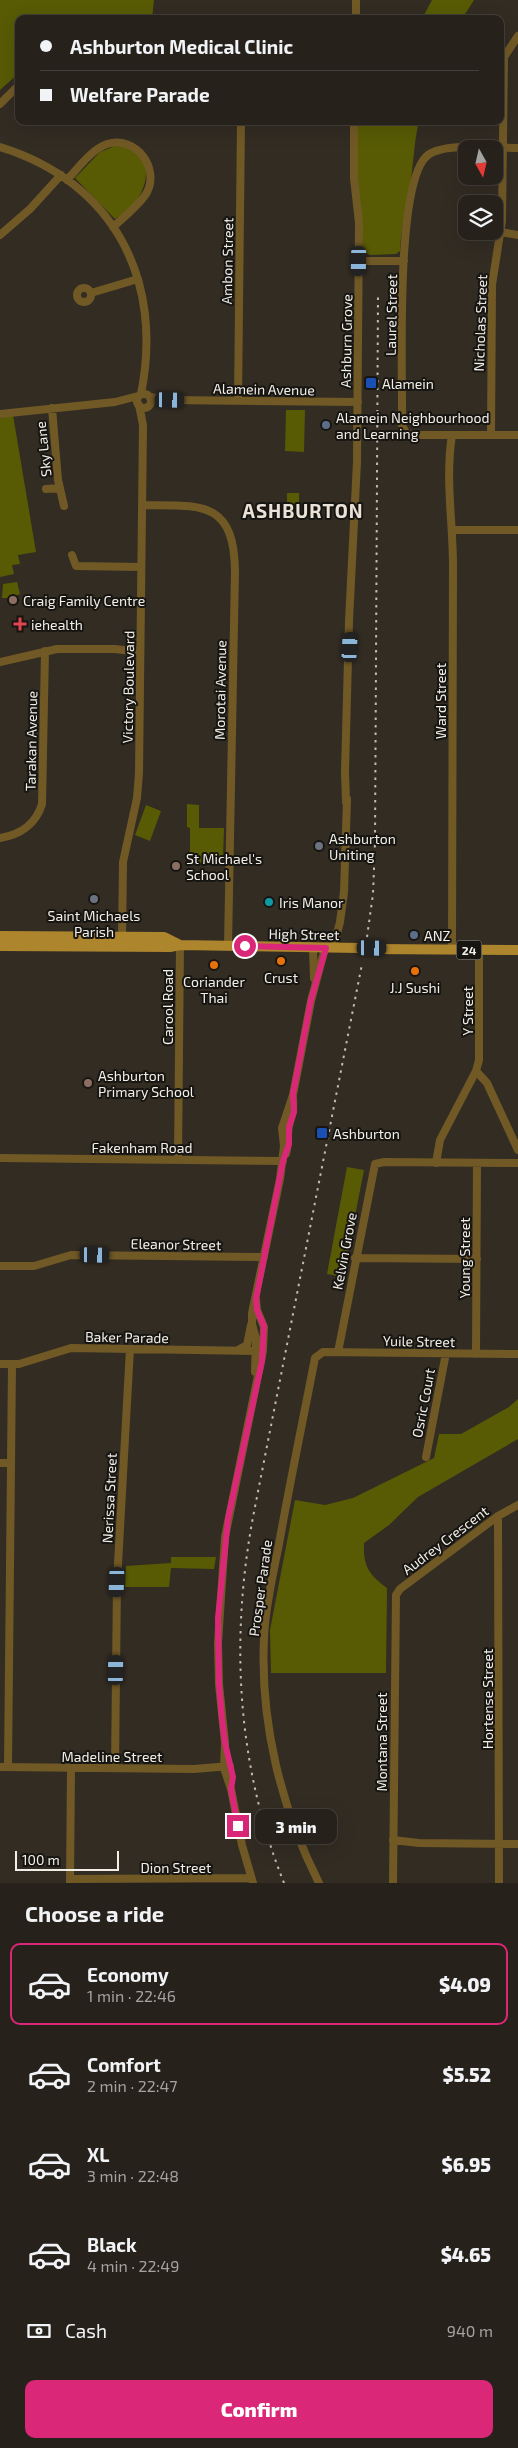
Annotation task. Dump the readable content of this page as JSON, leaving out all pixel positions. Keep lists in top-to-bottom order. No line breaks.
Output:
{"streets":{"main road":["High Street","24"],"street":["Ambon Street","Laurel Street","Nicholas Street","Ashburn Grove","Alamein Avenue","Sky Lane","Victory Boulevard","Morotai Avenue","Ward Street","Tarakan Avenue","Carool Road","Y Street","Fakenham Road","Eleanor Street","Kelvin Grove","Young Street","Baker Parade","Yuile Street","Osric Court","Nerissa Street","Audrey Crescent","Prosper Parade","Hortense Street","Montana Street","Madeline Street","Dion Street"]},"crossings":[["Ambon Street","Alamein Avenue"],["Laurel Street","Ashburn Grove"],["Laurel Street","Ward Street"],["Ashburn Grove","Alamein Avenue"],["Ashburn Grove","High Street"],["Alamein Avenue","Sky Lane"],["Alamein Avenue","Victory Boulevard"],["Victory Boulevard","Morotai Avenue"],["Victory Boulevard","High Street"],["Morotai Avenue","High Street"],["Ward Street","High Street"],["High Street","Carool Road"],["High Street","Y Street"],["Carool Road","Fakenham Road"],["Y Street","Kelvin Grove"],["Kelvin Grove","Yuile Street"],["Young Street","Yuile Street"],["Baker Parade","Nerissa Street"],["Yuile Street","Osric Court"],["Yuile Street","Prosper Parade"],["Nerissa Street","Madeline Street"],["Audrey Crescent","Hortense Street"],["Audrey Crescent","Montana Street"]],"districts":["ASHBURTON"],"places":{"transit":["Alamein","Ashburton"],"other":["Alamein Neighbourhood and Learning","Craig Family Centre","Ashburton Uniting","St Michael's School","Saint Michaels Parish","Iris Manor","ANZ","Crust","Coriander Thai","J.J Sushi","Ashburton Primary School"],"health":["iehealth"]},"scale_bar":"100 m","north":"bottom","page":{"banner":["Ashburton Medical Clinic","Welfare Parade"],"bubble":"3 min","scale":"100 m","heading":"Choose a ride","list":[{"name":"Economy","note":"1 min · 22:46","value":"$4.09"},{"name":"Comfort","note":"2 min · 22:47","value":"$5.52"},{"name":"XL","note":"3 min · 22:48","value":"$6.95"},{"name":"Black","note":"4 min · 22:49","value":"$4.65"}],"pay":["Cash","940 m"],"buttons":"Confirm"}}
